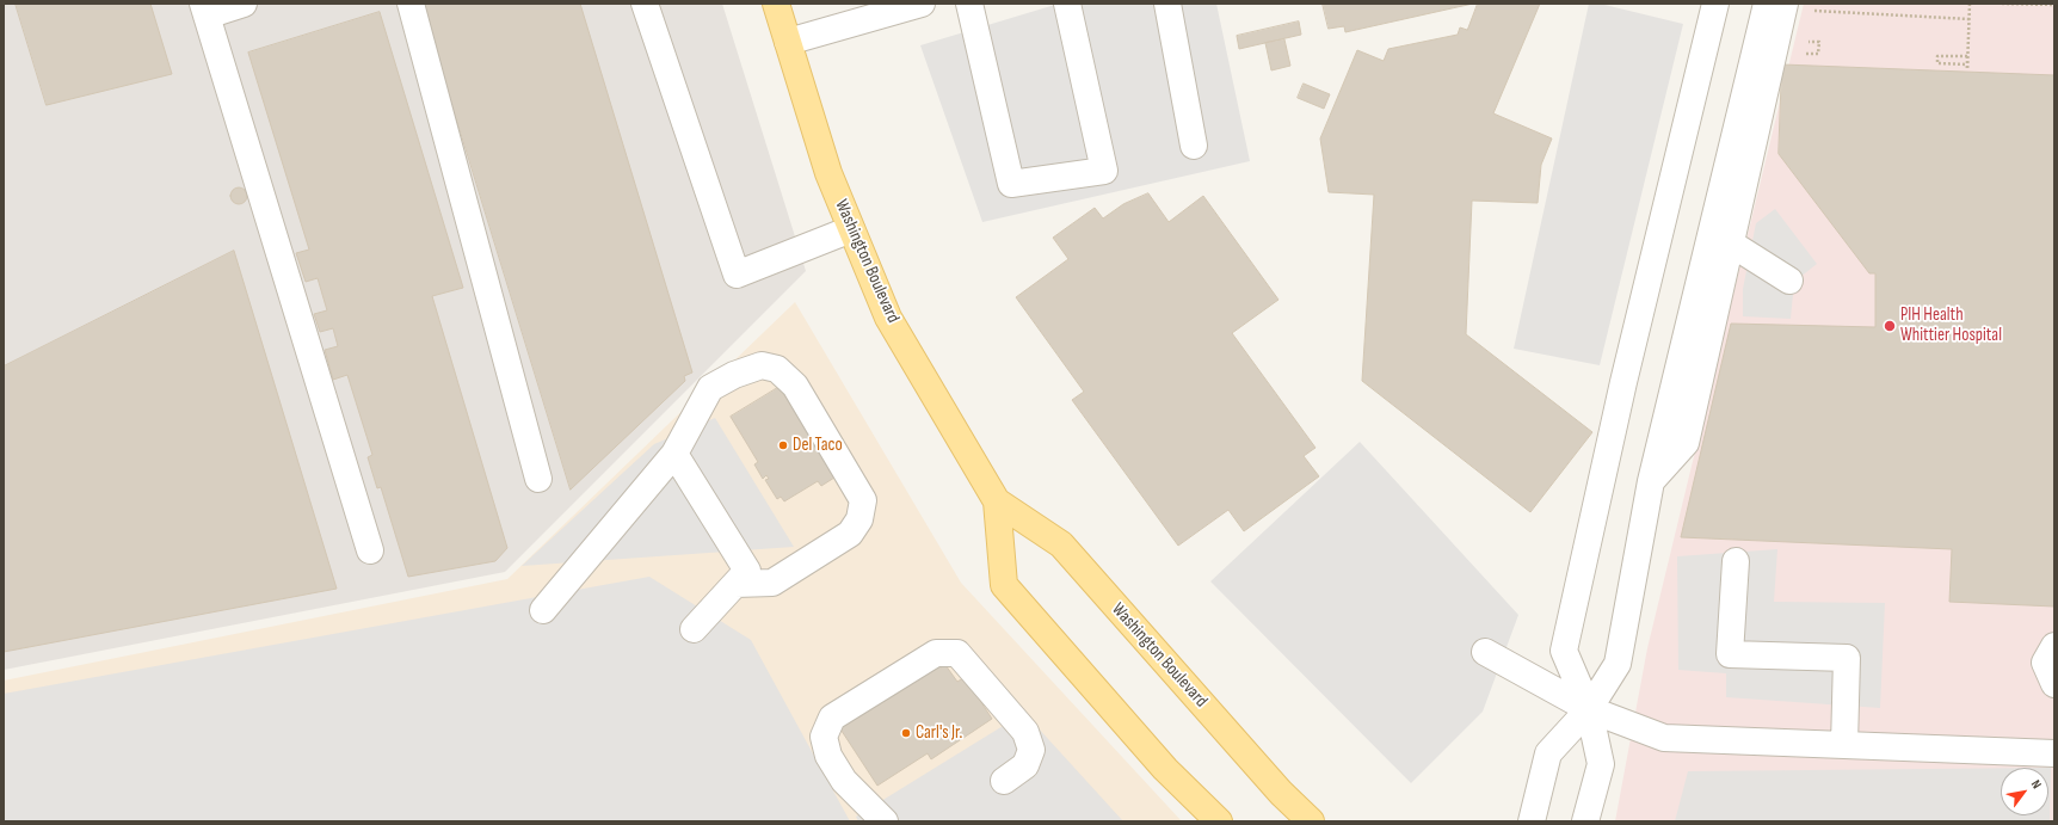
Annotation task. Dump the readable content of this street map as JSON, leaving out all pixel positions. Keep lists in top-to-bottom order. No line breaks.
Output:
{"streets":{"main road":["Washington Boulevard"]},"places":["PIH Health Whittier Hospital","Del Taco","Carl's Jr."],"north":"top right"}
